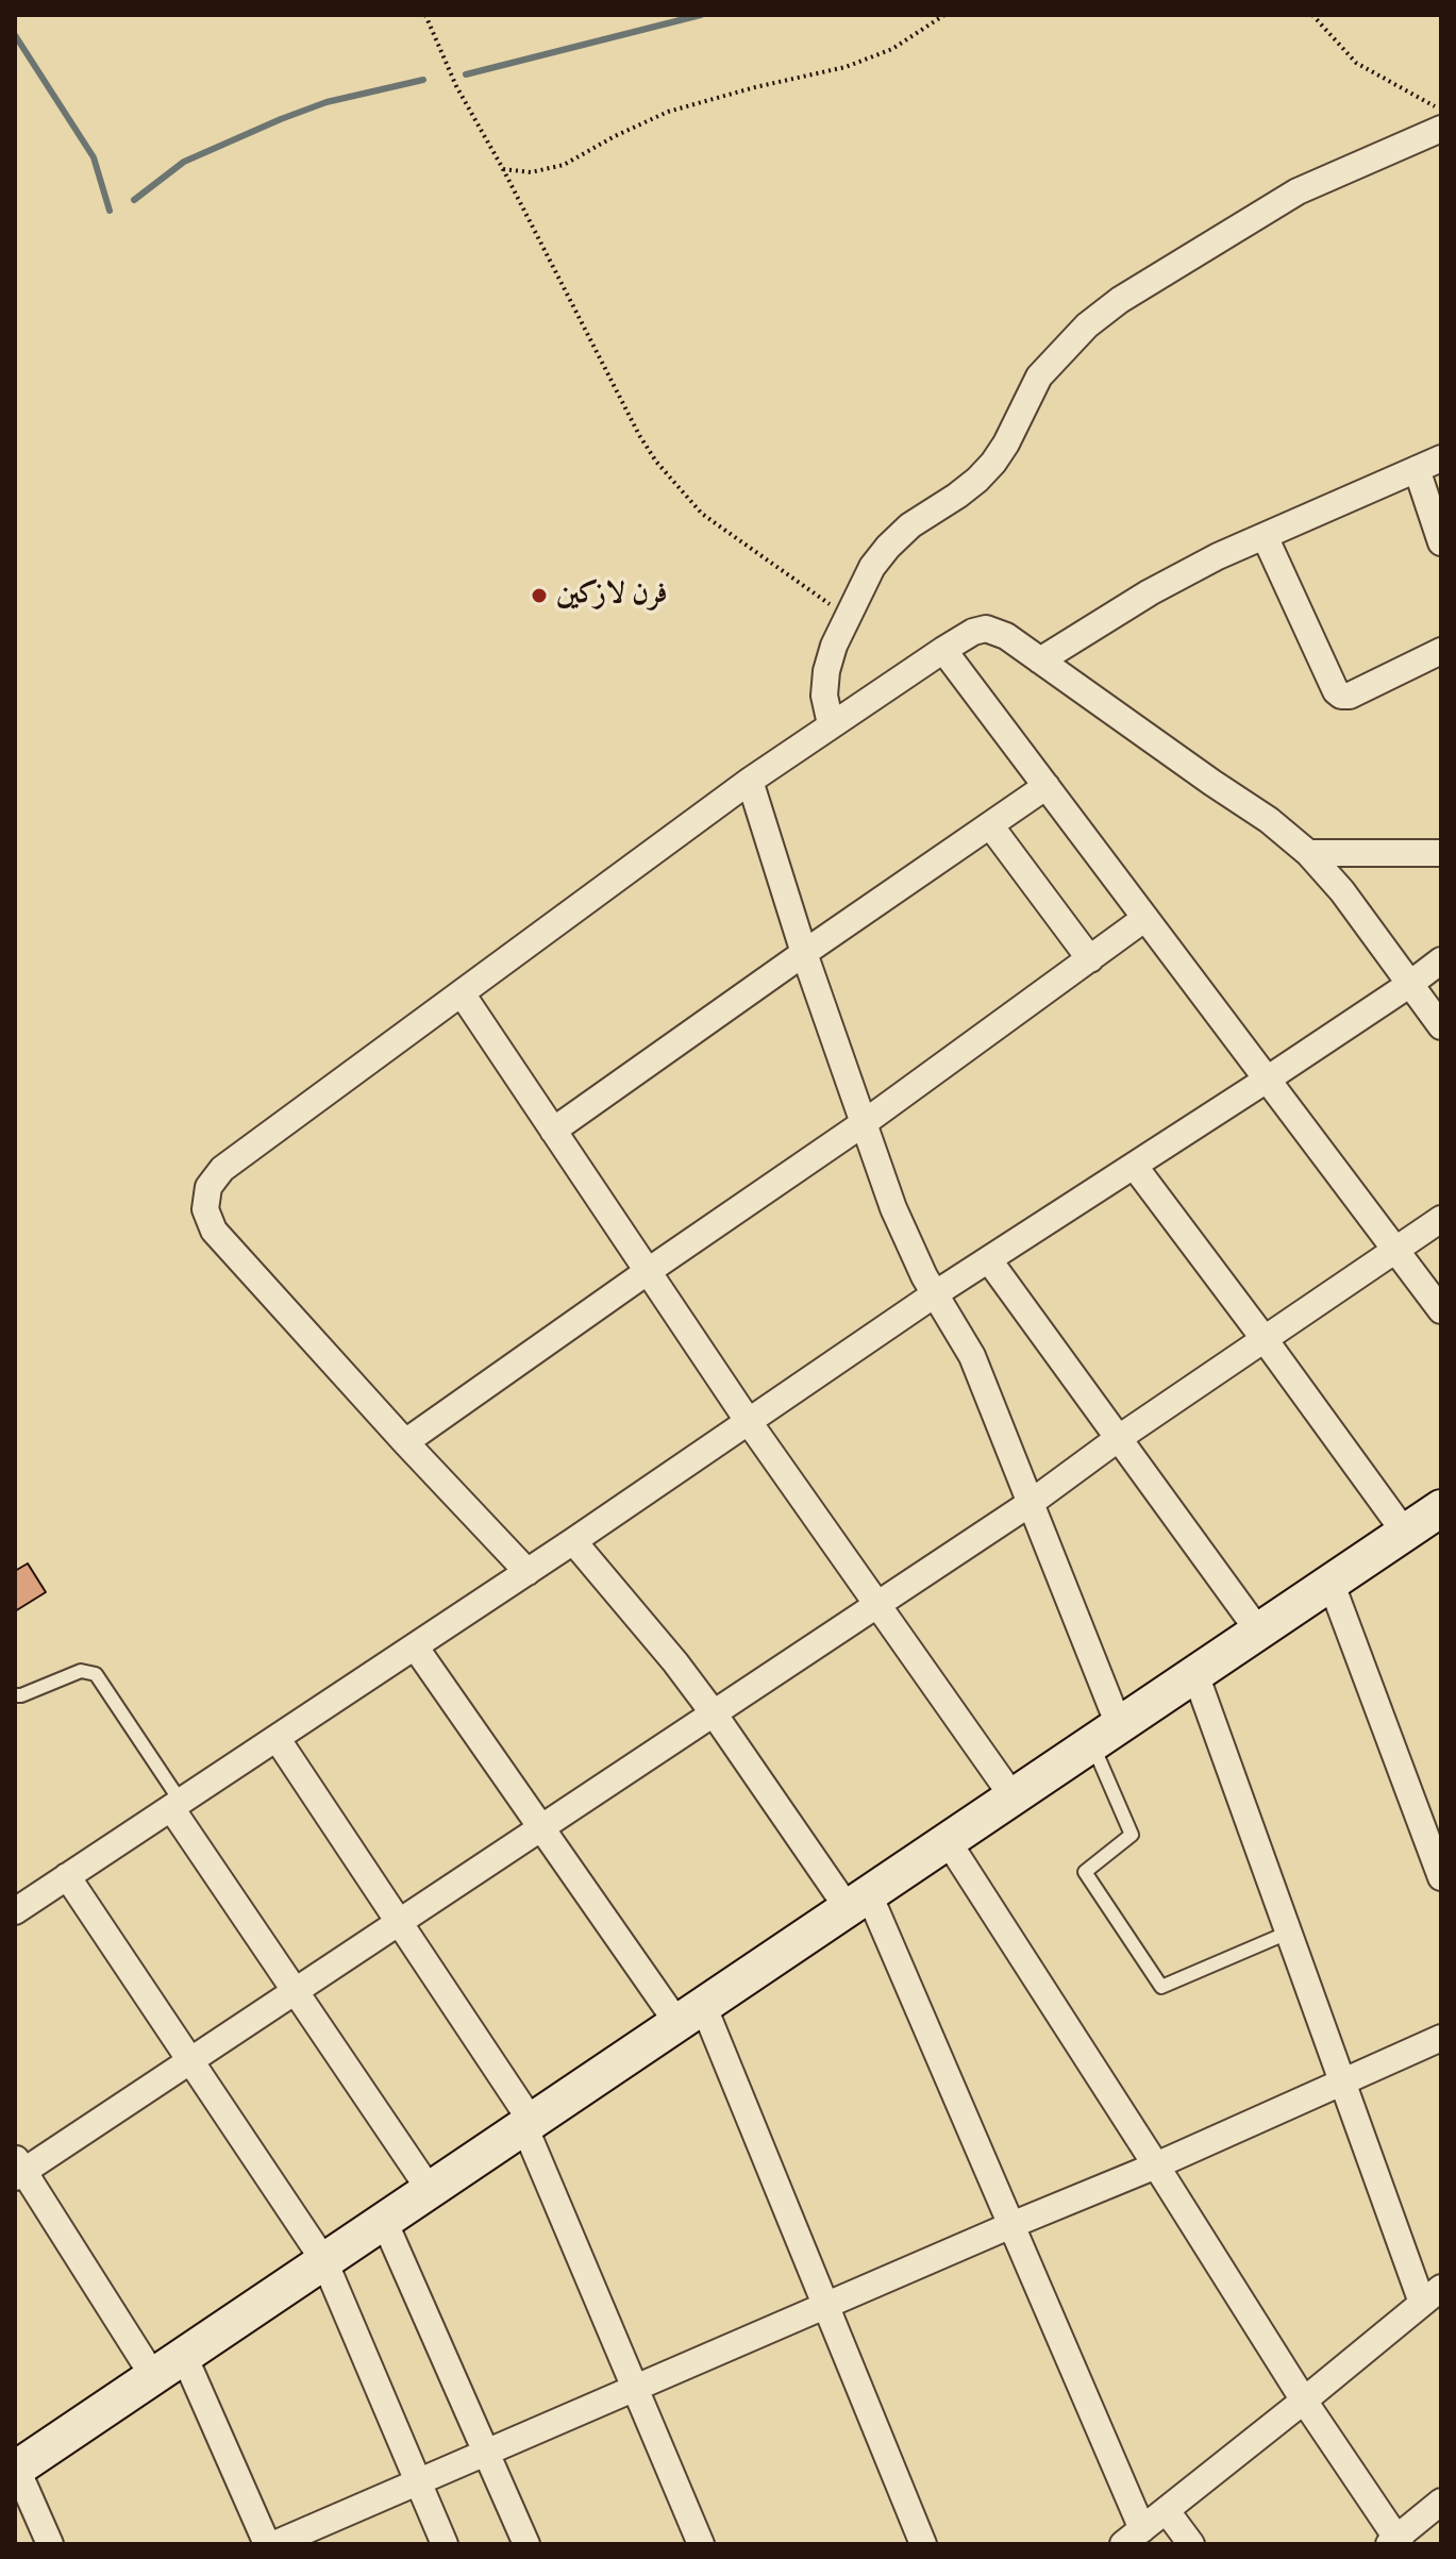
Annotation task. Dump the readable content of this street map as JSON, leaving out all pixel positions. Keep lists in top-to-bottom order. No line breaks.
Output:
{"places":["فرن لازكين"]}
